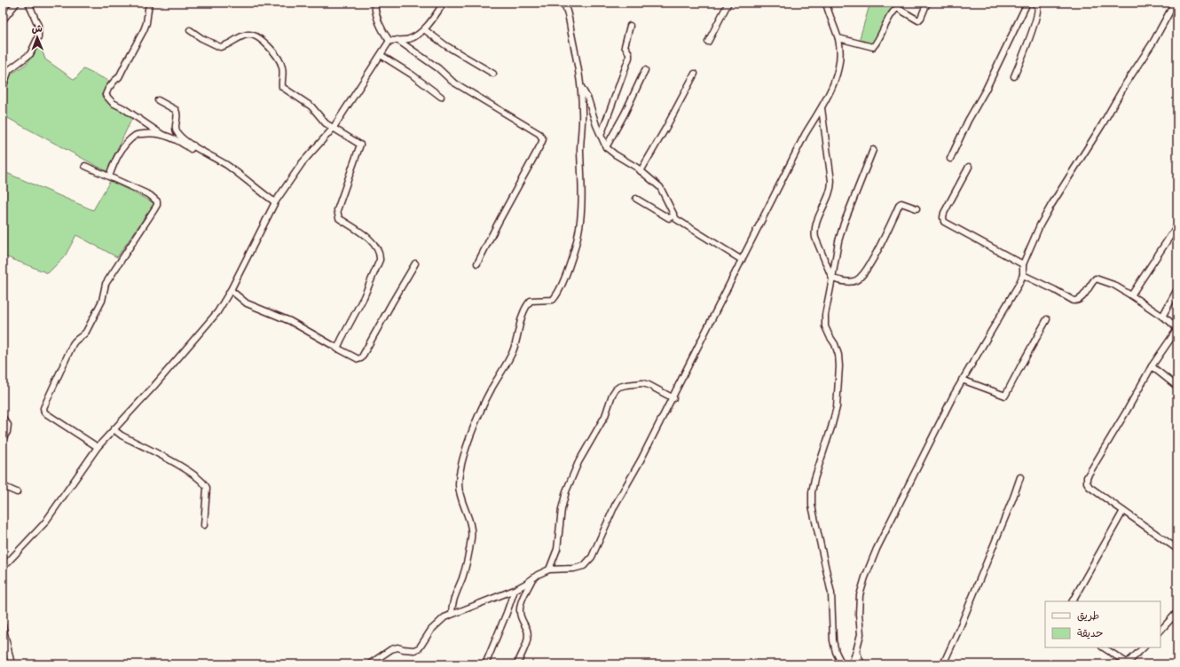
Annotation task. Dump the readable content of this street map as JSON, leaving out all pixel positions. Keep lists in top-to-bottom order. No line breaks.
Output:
{"legend":["طريق","حديقة"],"north":"top"}
